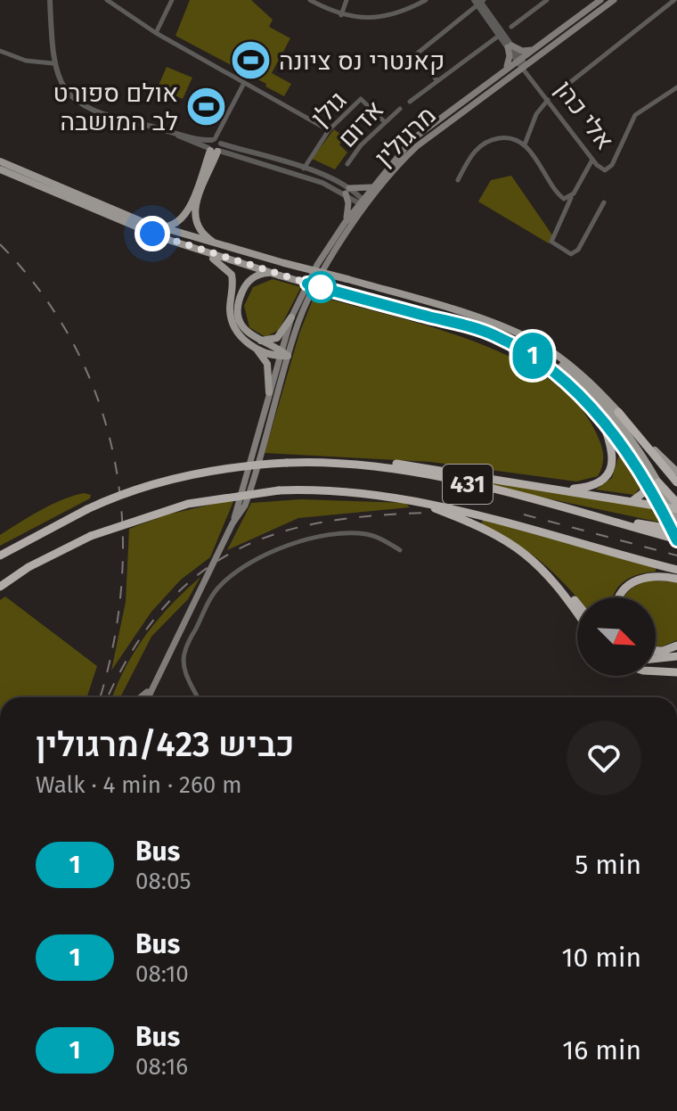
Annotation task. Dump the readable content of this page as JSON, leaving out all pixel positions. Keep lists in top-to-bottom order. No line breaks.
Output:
{"streets":{"highway":["431"],"main road":["מרגולין"],"street":["גולן","אלי כהן","אדום"]},"crossings":[["גולן","אדום"],["אלי כהן","מרגולין"]],"places":{"sports":["קאנטרי נס ציונה","אולם ספורט לב המושבה"]},"lines":["bus line 1"],"north":"bottom right","page":{"on_map":"1","heading":["כביש 423/מרגולין","Walk · 4 min · 260 m"],"list":[{"mark":"1","name":"Bus","note":"08:05","value":"5 min"},{"mark":"1","name":"Bus","note":"08:10","value":"10 min"},{"mark":"1","name":"Bus","note":"08:16","value":"16 min"}]}}
